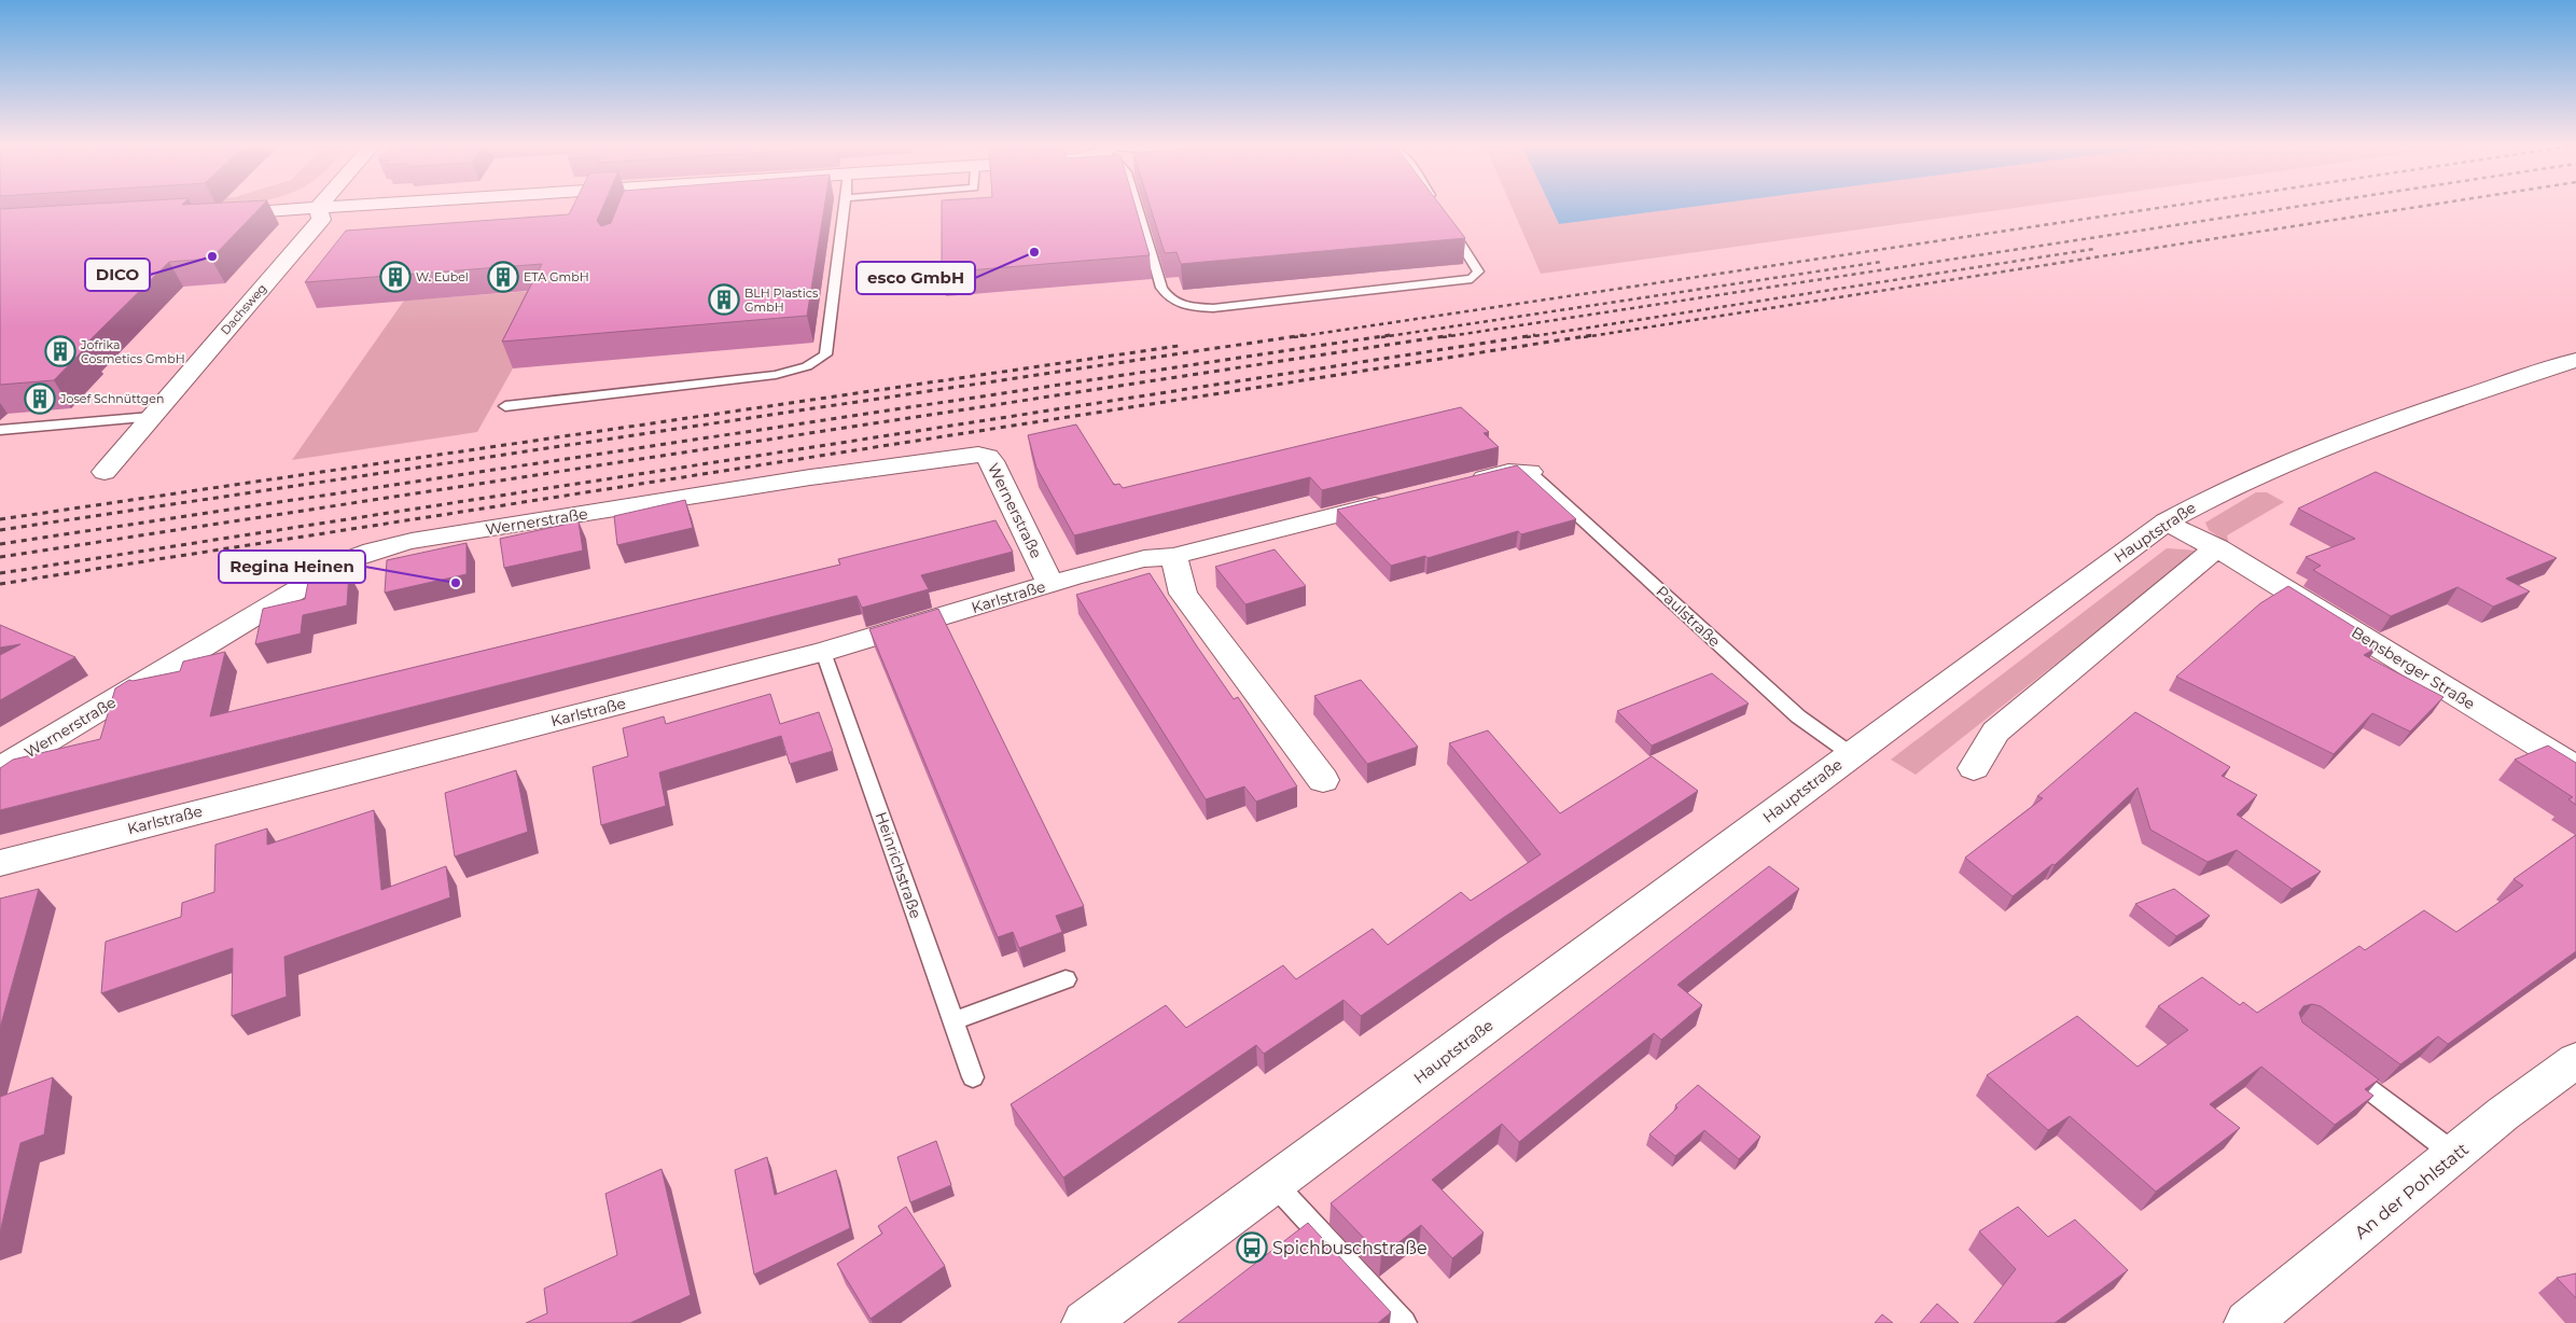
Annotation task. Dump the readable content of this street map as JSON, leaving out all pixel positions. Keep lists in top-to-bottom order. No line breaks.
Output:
{"streets":{"street":["Dachsweg","Wernerstraße","Hauptstraße","Karlstraße","Bensberger Straße","An der Pohlstatt"],"lane":["Paulstraße","Heinrichstraße"]},"crossings":[["Wernerstraße","Karlstraße"],["Hauptstraße","Paulstraße"],["Hauptstraße","Bensberger Straße"],["Karlstraße","Heinrichstraße"]],"places":{"other":["esco GmbH","DICO","Regina Heinen"],"building":["W. Eubel","ETA GmbH","BLH Plastics GmbH","Jofrika Cosmetics GmbH","Josef Schnüttgen"],"bus stop":["Spichbuschstraße"]}}
